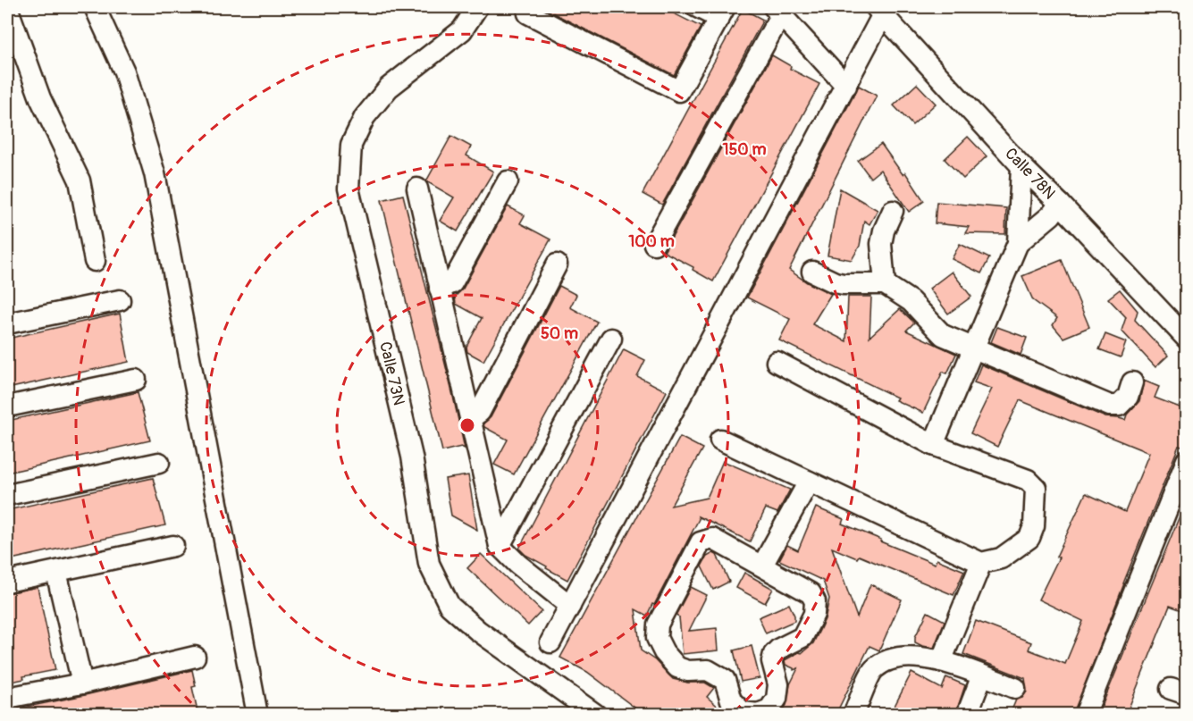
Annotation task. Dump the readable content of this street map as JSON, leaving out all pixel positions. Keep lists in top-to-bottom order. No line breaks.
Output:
{"streets":{"street":["Calle 78N","Calle 73N"]},"rings":["150 m","100 m","50 m"]}
